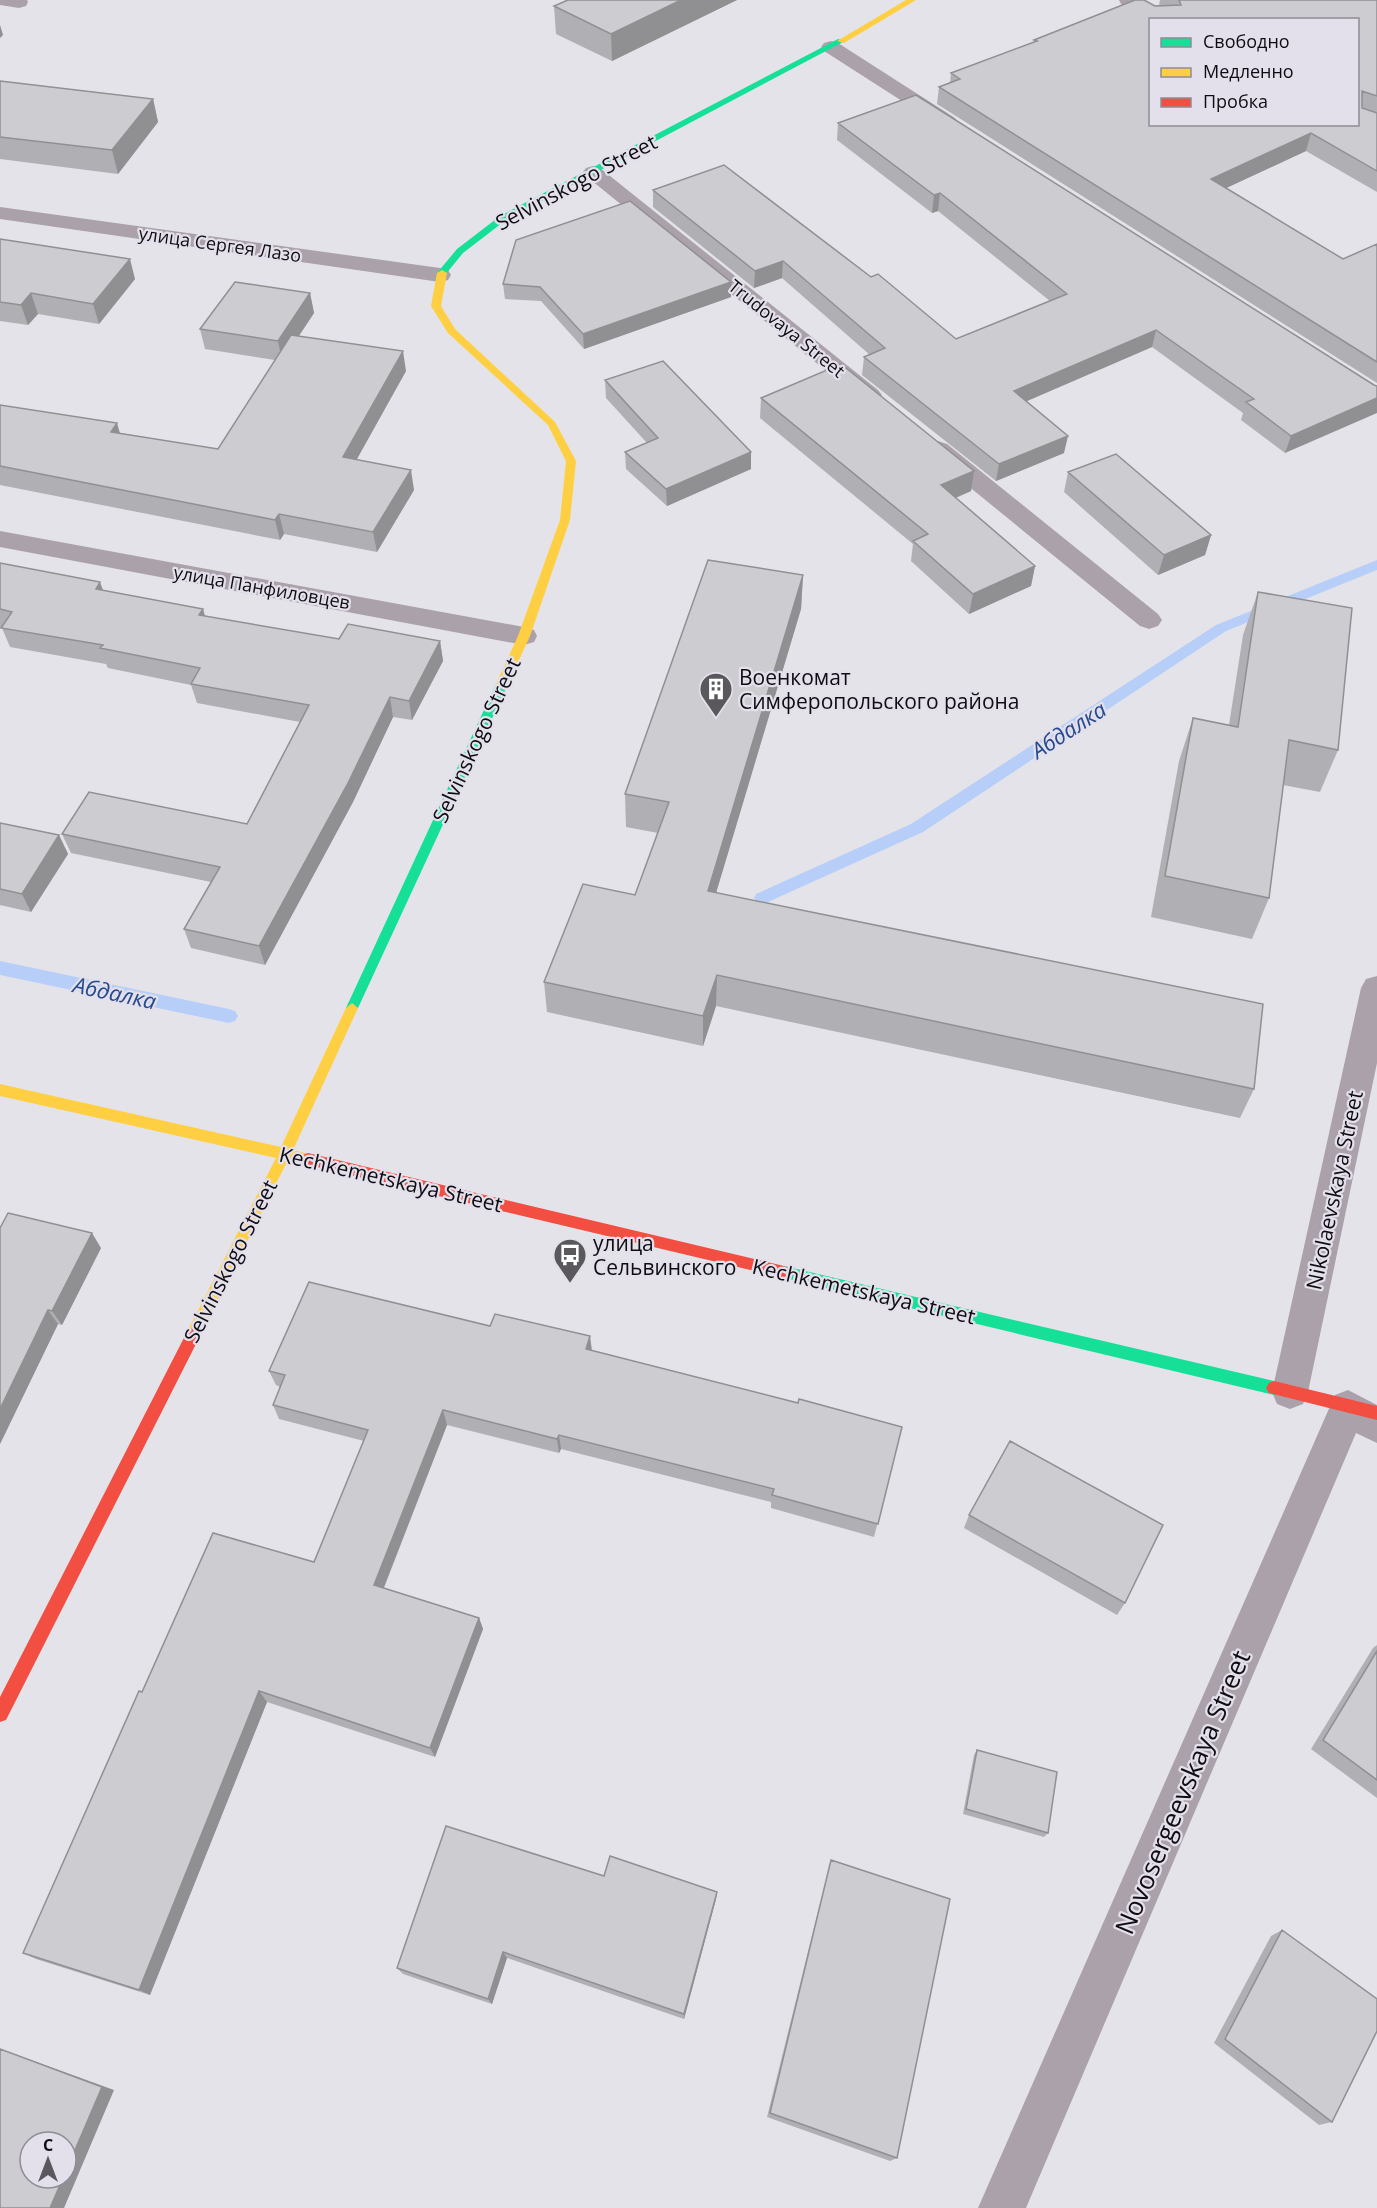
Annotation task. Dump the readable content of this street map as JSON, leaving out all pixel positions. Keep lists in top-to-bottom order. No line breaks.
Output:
{"streets":{"street":["Selvinskogo Street","улица Сергея Лазо","Trudovaya Street","улица Панфиловцев","Kechkemetskaya Street","Nikolaevskaya Street","Novosergeevskaya Street"]},"crossings":[["Selvinskogo Street","улица Сергея Лазо"],["Selvinskogo Street","Trudovaya Street"],["Selvinskogo Street","улица Панфиловцев"],["Selvinskogo Street","Kechkemetskaya Street"],["Kechkemetskaya Street","Nikolaevskaya Street"],["Kechkemetskaya Street","Novosergeevskaya Street"]],"water":["Абдалка"],"places":{"building":["Военкомат Симферопольского района"],"bus stop":["улица Сельвинского"]},"legend":["Свободно","Медленно","Пробка"],"north":"top"}
